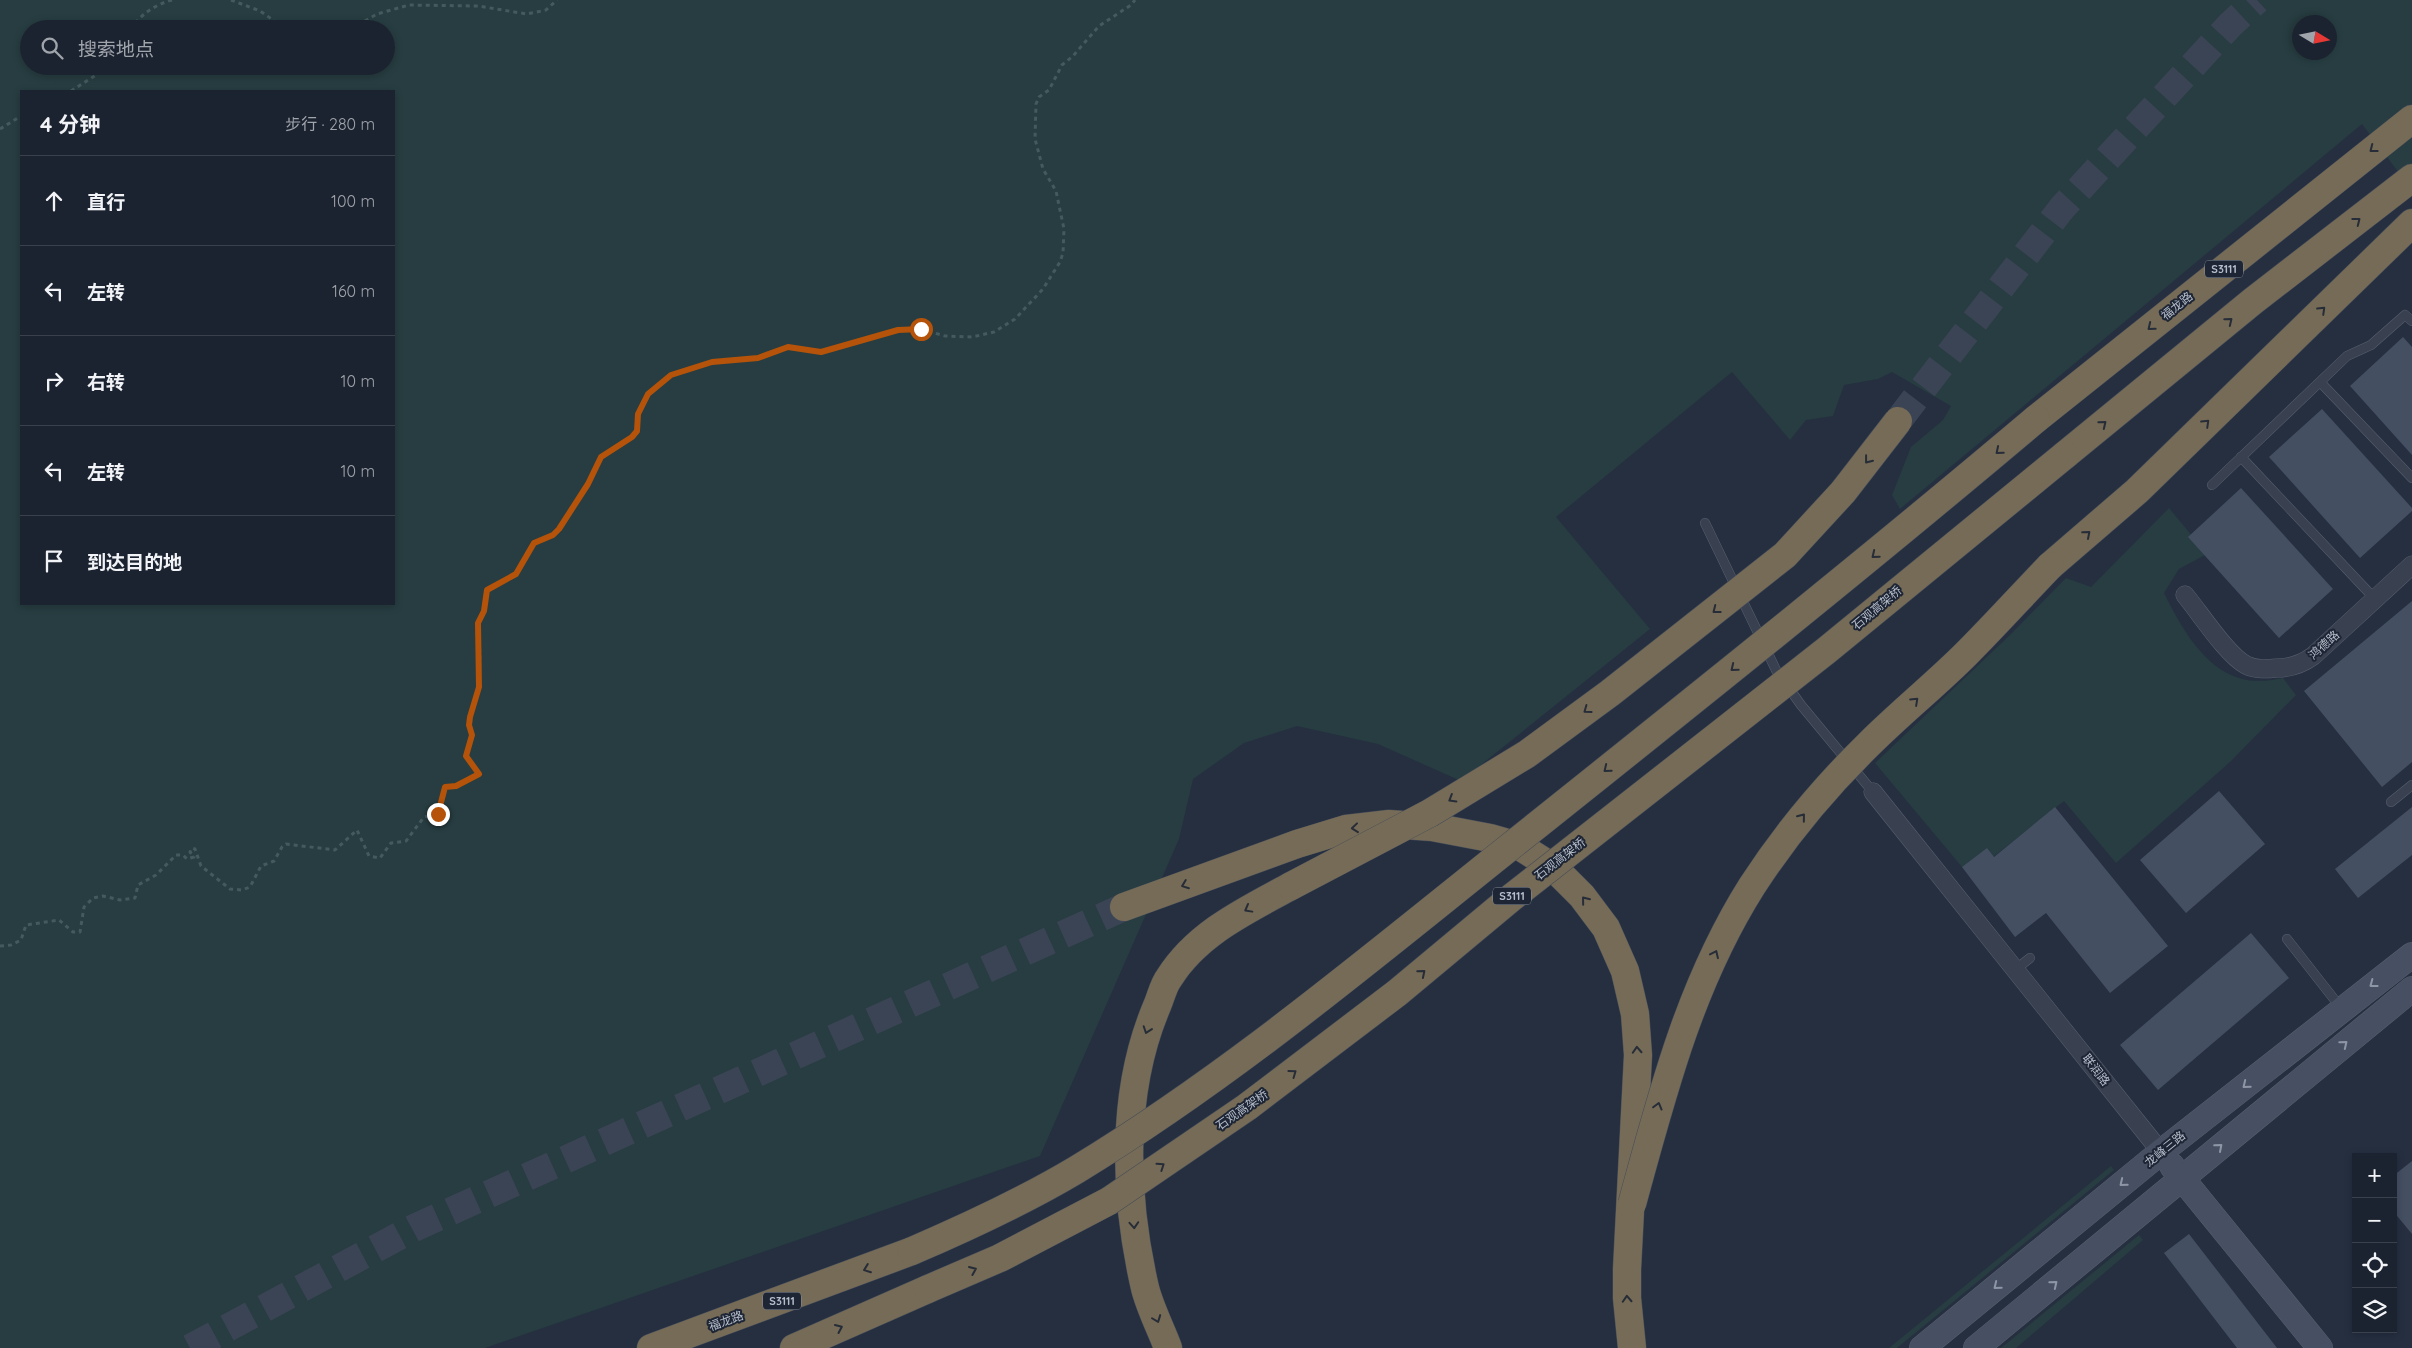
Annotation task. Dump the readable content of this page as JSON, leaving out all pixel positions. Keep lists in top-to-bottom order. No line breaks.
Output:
{"streets":{"highway":["S3111","福龙路","石观高架桥"],"main road":["联润路","龙峰三路"],"street":["鸿德路"]},"crossings":[["联润路","龙峰三路"]],"north":"right","page":{"search":"搜索地点","heading":["4 分钟","步行 · 280 m"],"list":[["直行","100 m"],["左转","160 m"],["右转","10 m"],["左转","10 m"],"到达目的地"],"map_buttons":["+","−"]}}
